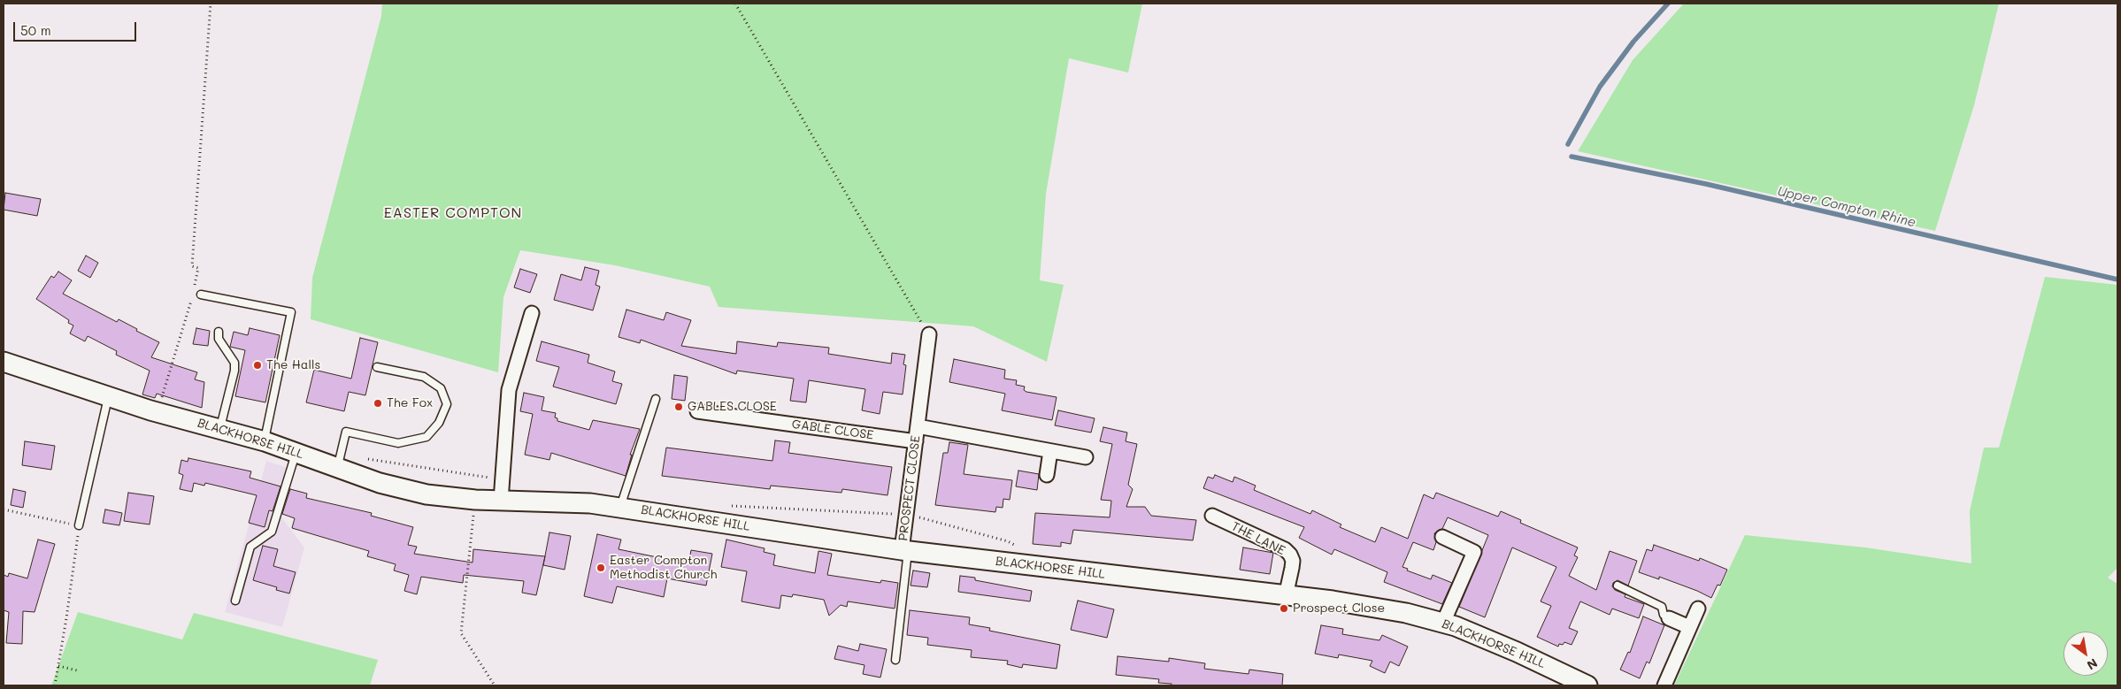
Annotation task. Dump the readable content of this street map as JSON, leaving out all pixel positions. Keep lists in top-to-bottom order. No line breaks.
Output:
{"streets":{"main road":["BLACKHORSE HILL"],"street":["GABLE CLOSE","PROSPECT CLOSE","THE LANE"]},"crossings":[["GABLE CLOSE","PROSPECT CLOSE"],["BLACKHORSE HILL","PROSPECT CLOSE"],["BLACKHORSE HILL","THE LANE"]],"districts":["EASTER COMPTON"],"water":["Upper Compton Rhine"],"places":["The Halls","The Fox","GABLES CLOSE","Easter Compton Methodist Church","Prospect Close"],"scale_bar":"50 m","north":"bottom right"}
